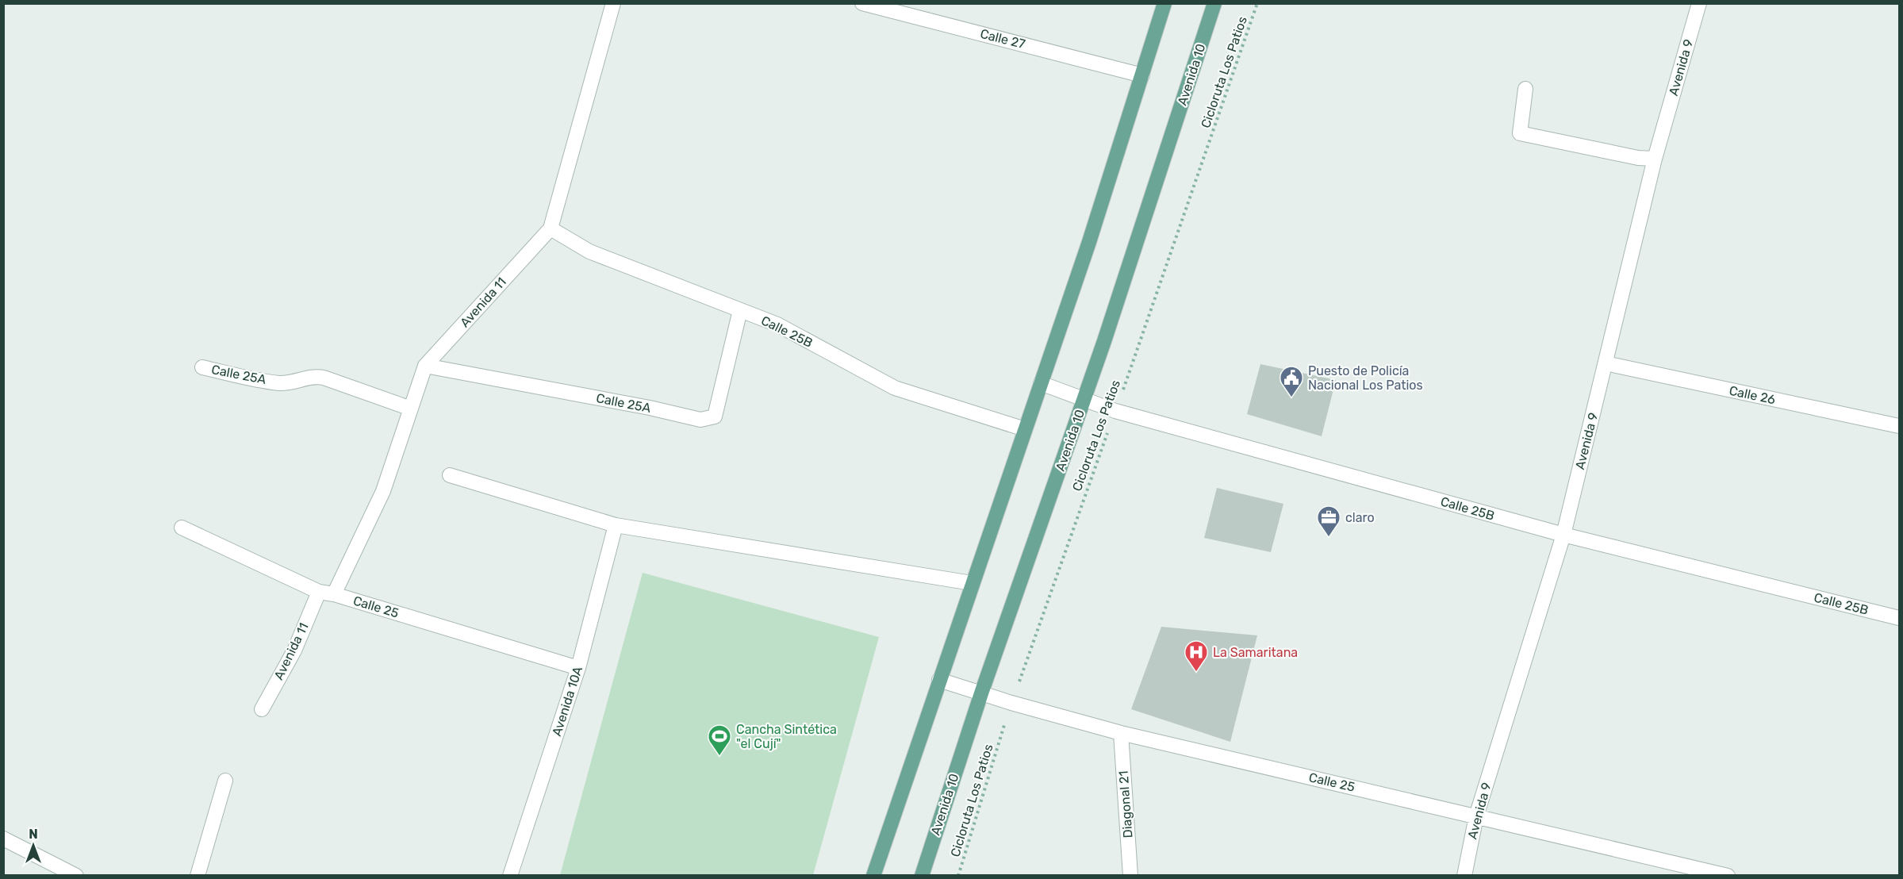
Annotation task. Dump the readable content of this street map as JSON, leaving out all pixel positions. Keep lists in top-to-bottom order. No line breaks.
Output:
{"streets":{"main road":["Avenida 10"],"street":["Calle 27","Avenida 9","Avenida 11","Calle 25B","Calle 25A","Calle 26","Calle 25","Avenida 10A","Diagonal 21"],"path":["Cicloruta Los Patios"]},"crossings":[["Avenida 9","Calle 25B"],["Avenida 9","Calle 26"],["Avenida 9","Calle 25"],["Cicloruta Los Patios","Calle 25B"],["Cicloruta Los Patios","Calle 25"],["Avenida 10","Calle 25B"],["Avenida 10","Calle 25"],["Avenida 11","Calle 25B"],["Avenida 11","Calle 25A"],["Avenida 11","Calle 25"],["Calle 25B","Calle 25A"],["Calle 25","Avenida 10A"],["Calle 25","Diagonal 21"]],"places":{"public building":["Puesto de Policía Nacional Los Patios"],"office":["claro"],"hospital":["La Samaritana"],"sports":["Cancha Sintética \"el Cují\""]},"north":"top"}
